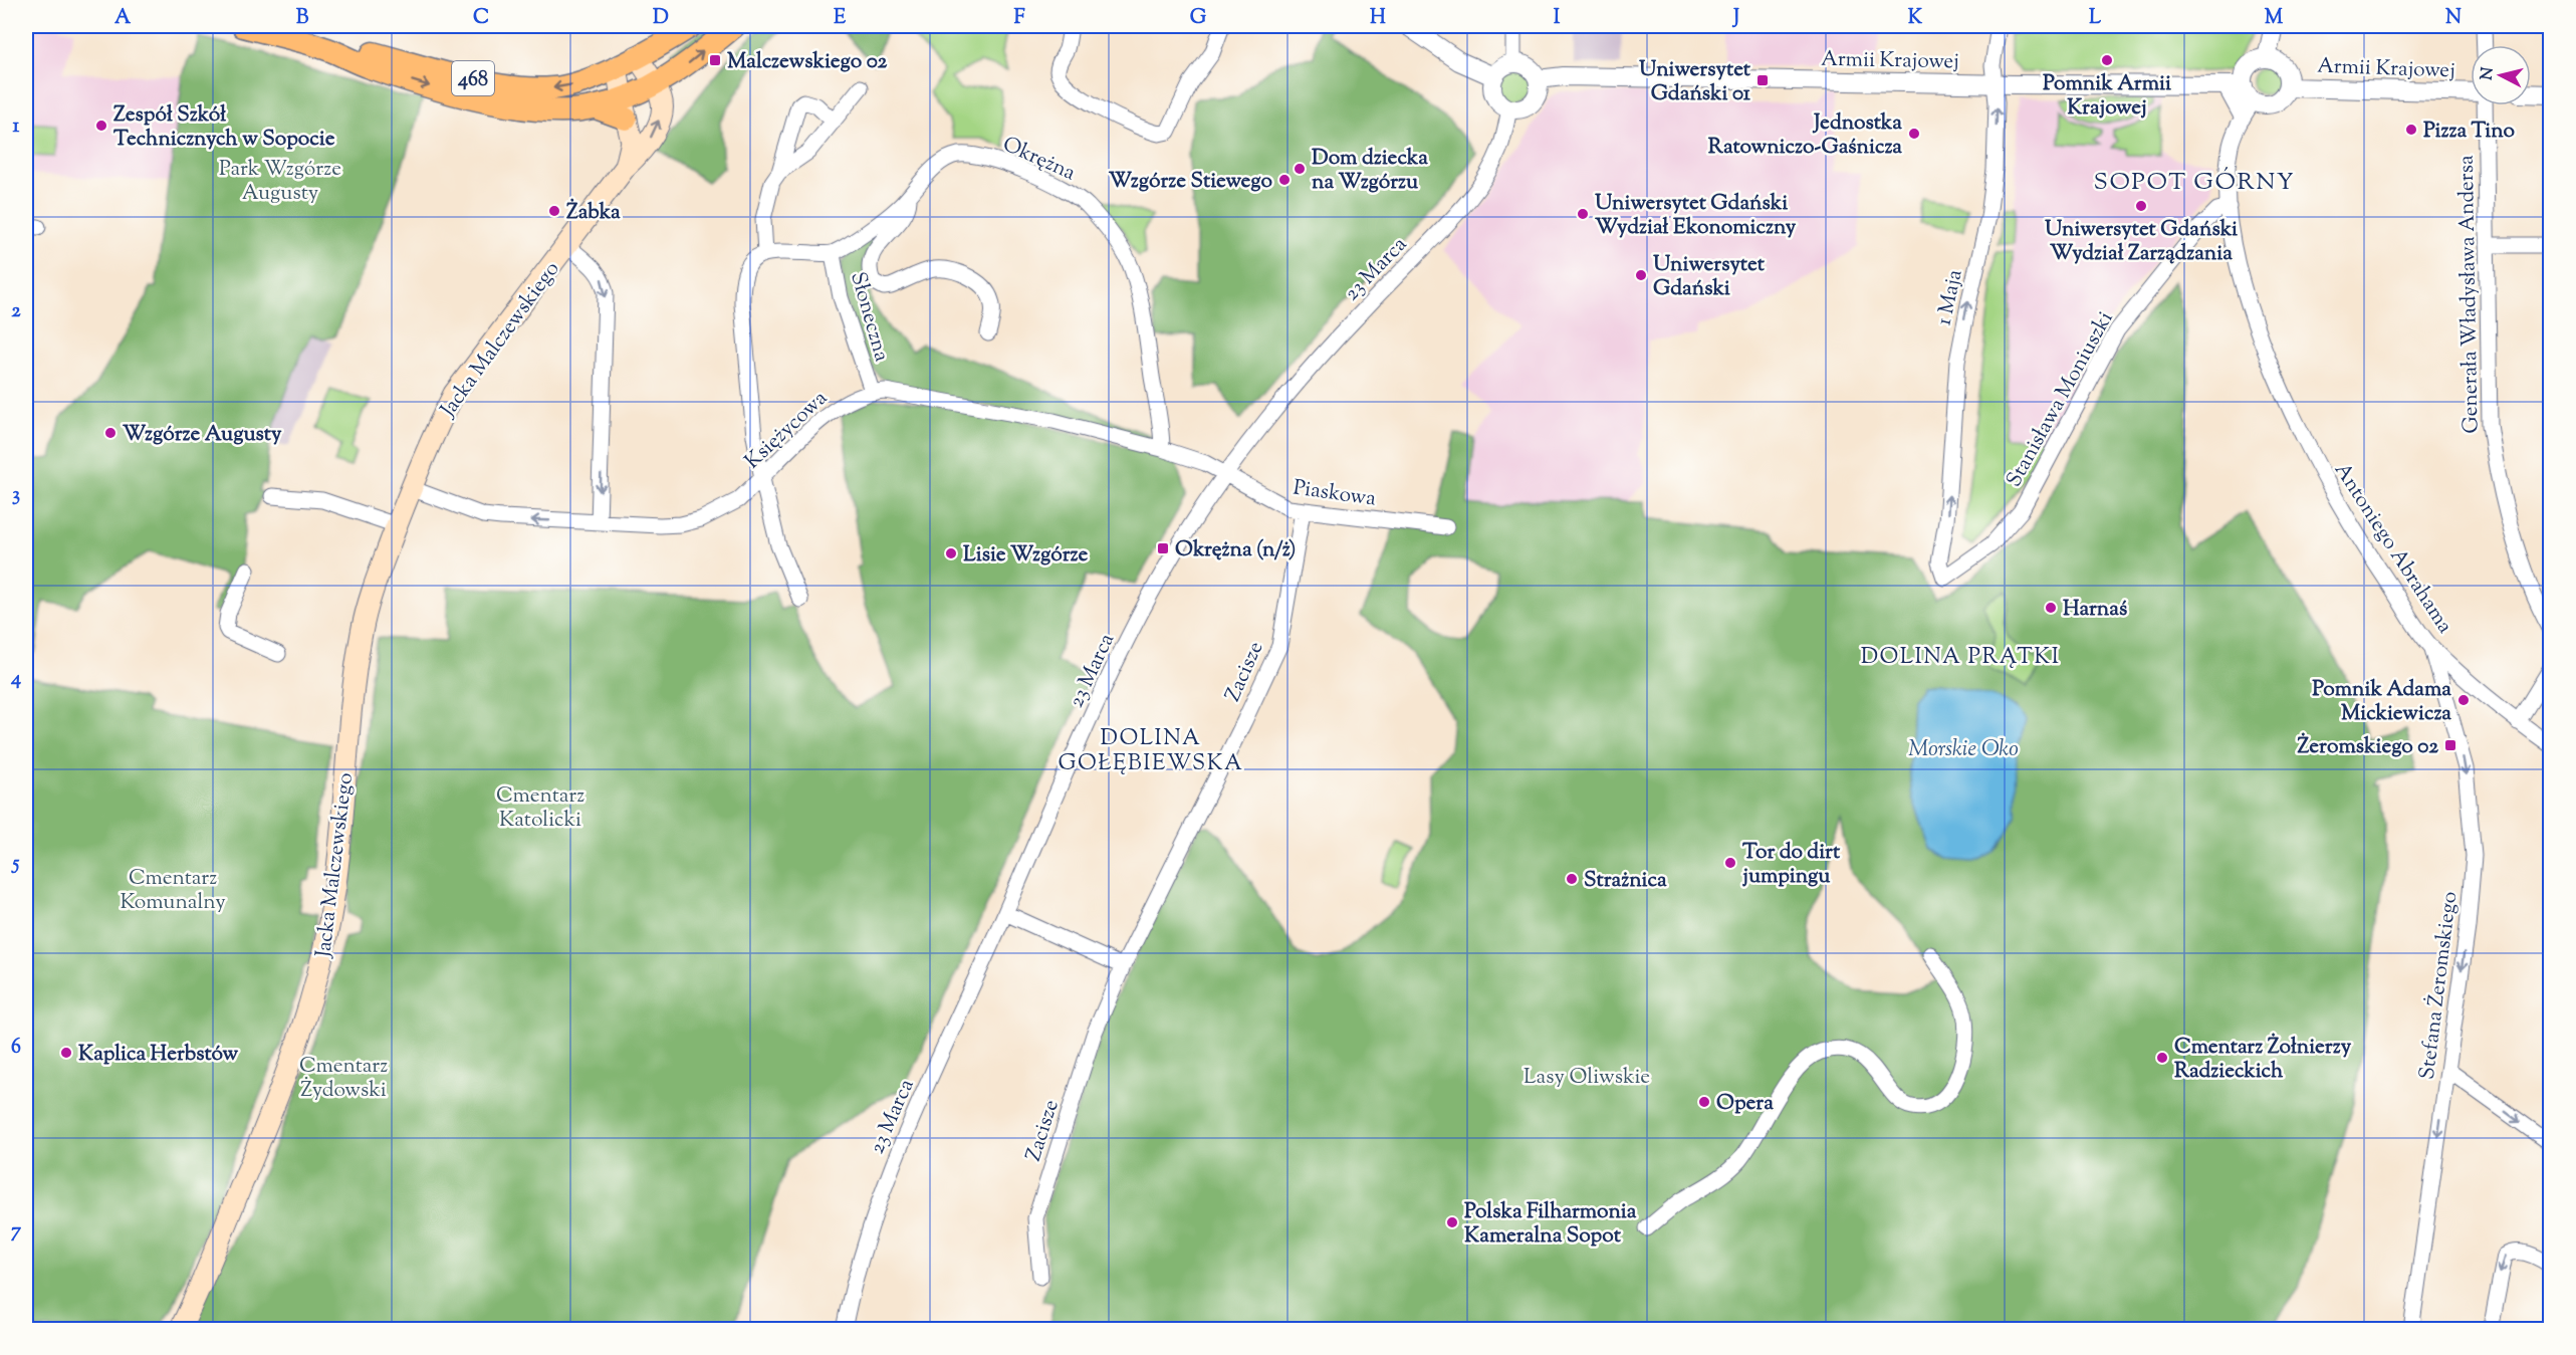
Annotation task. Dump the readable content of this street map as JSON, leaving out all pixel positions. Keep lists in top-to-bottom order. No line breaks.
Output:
{"streets":{"main road":["468","Jacka Malczewskiego"],"street":["Armii Krajowej","Okrężna","23 Marca","Generała Władysława Andersa","1 Maja","Słoneczna","Stanisława Moniuszki","Księżycowa","Piaskowa","Antoniego Abrahama","Zacisze","Stefana Żeromskiego"]},"crossings":[["Armii Krajowej","23 Marca"],["Armii Krajowej","1 Maja"],["Armii Krajowej","Antoniego Abrahama"],["468","Jacka Malczewskiego"],["Okrężna","Słoneczna"],["Okrężna","Księżycowa"],["23 Marca","Księżycowa"],["23 Marca","Piaskowa"],["1 Maja","Stanisława Moniuszki"],["Słoneczna","Księżycowa"],["Jacka Malczewskiego","Księżycowa"],["Stanisława Moniuszki","Antoniego Abrahama"],["Księżycowa","Piaskowa"],["Piaskowa","Zacisze"],["Antoniego Abrahama","Stefana Żeromskiego"]],"one_way":["1 Maja","Stefana Żeromskiego"],"districts":["SOPOT GÓRNY","DOLINA PRĄTKI","DOLINA GOŁĘBIEWSKA"],"water":["Morskie Oko"],"parks":["Park Wzgórze Augusty","Cmentarz Katolicki","Cmentarz Komunalny","Cmentarz Żydowski","Lasy Oliwskie"],"places":{"transit":["Malczewskiego 02","Uniwersytet Gdański 01","Okrężna (n/ż)","Żeromskiego 02"],"other":["Pomnik Armii Krajowej","Zespół Szkół Technicznych w Sopocie","Pizza Tino","Jednostka Ratowniczo-Gaśnicza","Dom dziecka na Wzgórzu","Wzgórze Stiewego","Uniwersytet Gdański Wydział Zarządzania","Żabka","Uniwersytet Gdański Wydział Ekonomiczny","Uniwersytet Gdański","Wzgórze Augusty","Lisie Wzgórze","Harnaś","Pomnik Adama Mickiewicza","Tor do dirt jumpingu","Strażnica","Kaplica Herbstów","Cmentarz Żołnierzy Radzieckich","Opera","Polska Filharmonia Kameralna Sopot"]},"north":"left","grid":{"columns":["A","B","C","D","E","F","G","H","I","J","K","L","M","N"],"rows":["1","2","3","4","5","6","7"]}}
